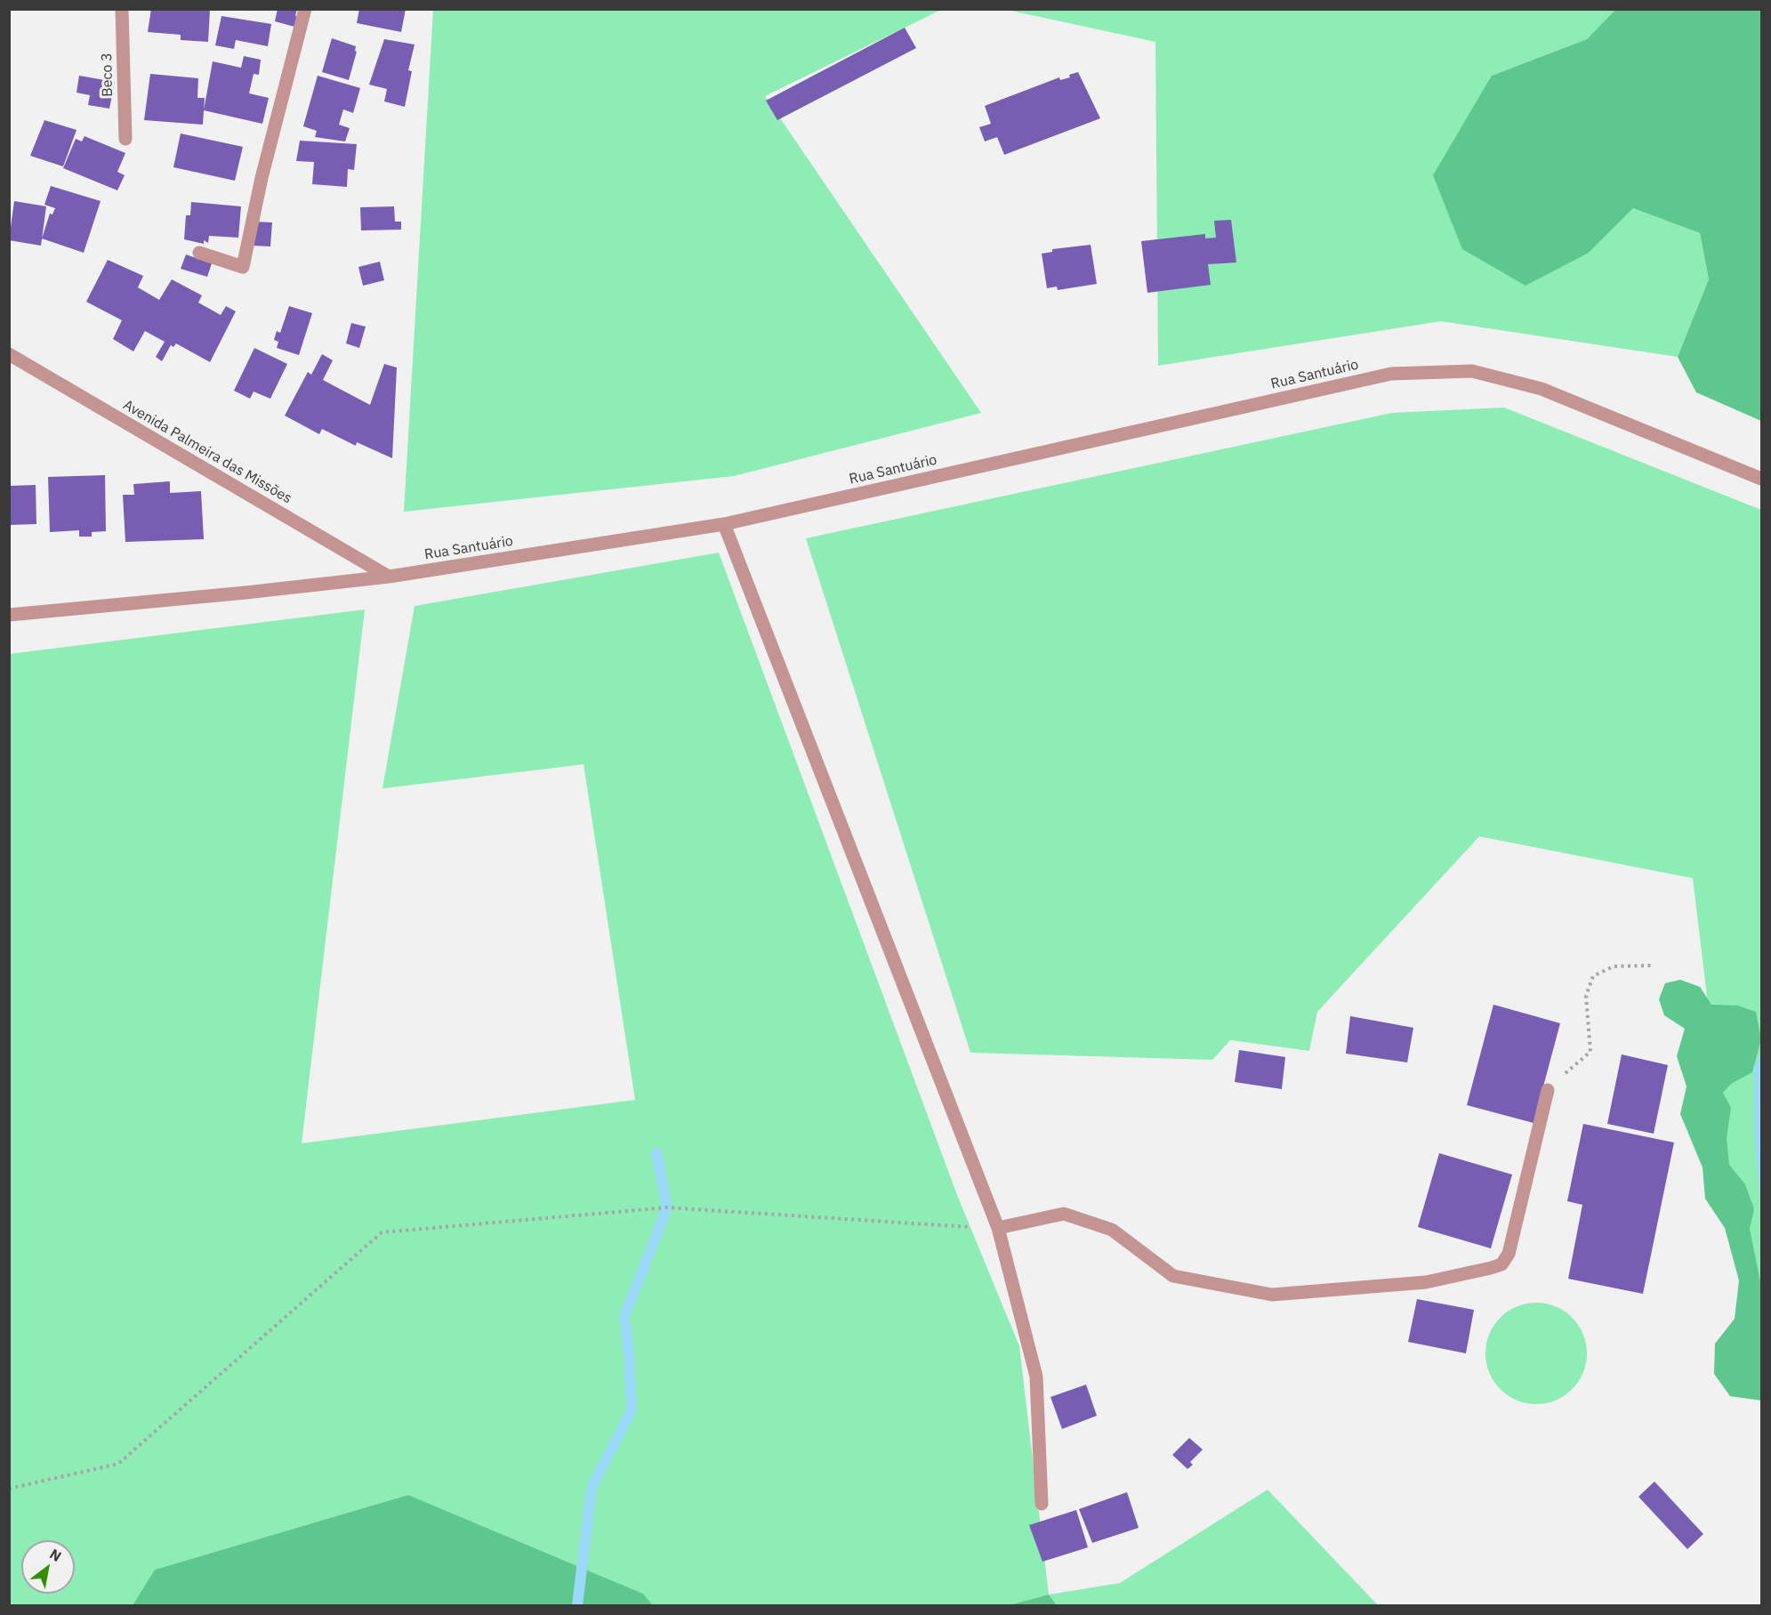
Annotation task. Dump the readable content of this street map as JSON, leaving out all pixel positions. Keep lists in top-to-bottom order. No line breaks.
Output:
{"streets":{"street":["Beco 3","Rua Santuário","Avenida Palmeira das Missões"]},"crossings":[["Rua Santuário","Avenida Palmeira das Missões"]],"north":"top right"}
